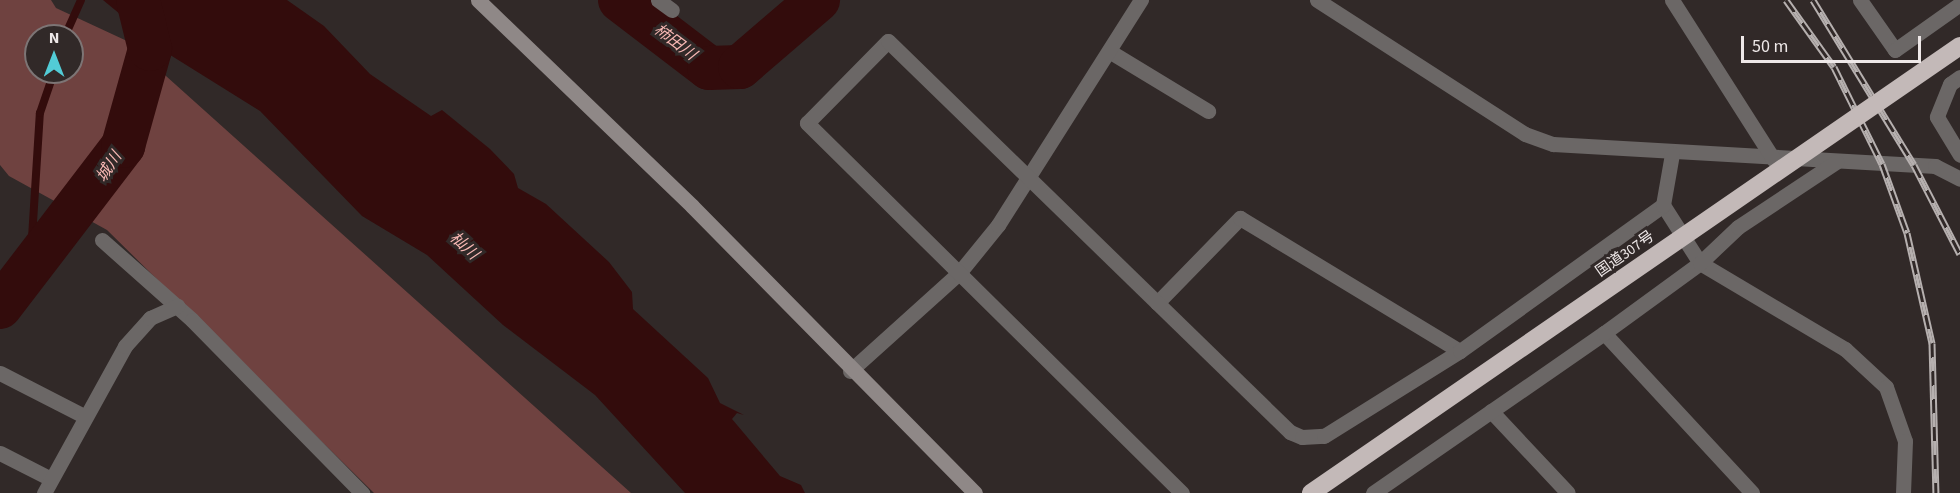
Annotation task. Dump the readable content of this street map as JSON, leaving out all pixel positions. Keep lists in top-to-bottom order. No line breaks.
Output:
{"streets":{"highway":["国道307号"]},"water":["柿田川","城川","杣川"],"scale_bar":"50 m","north":"top"}
